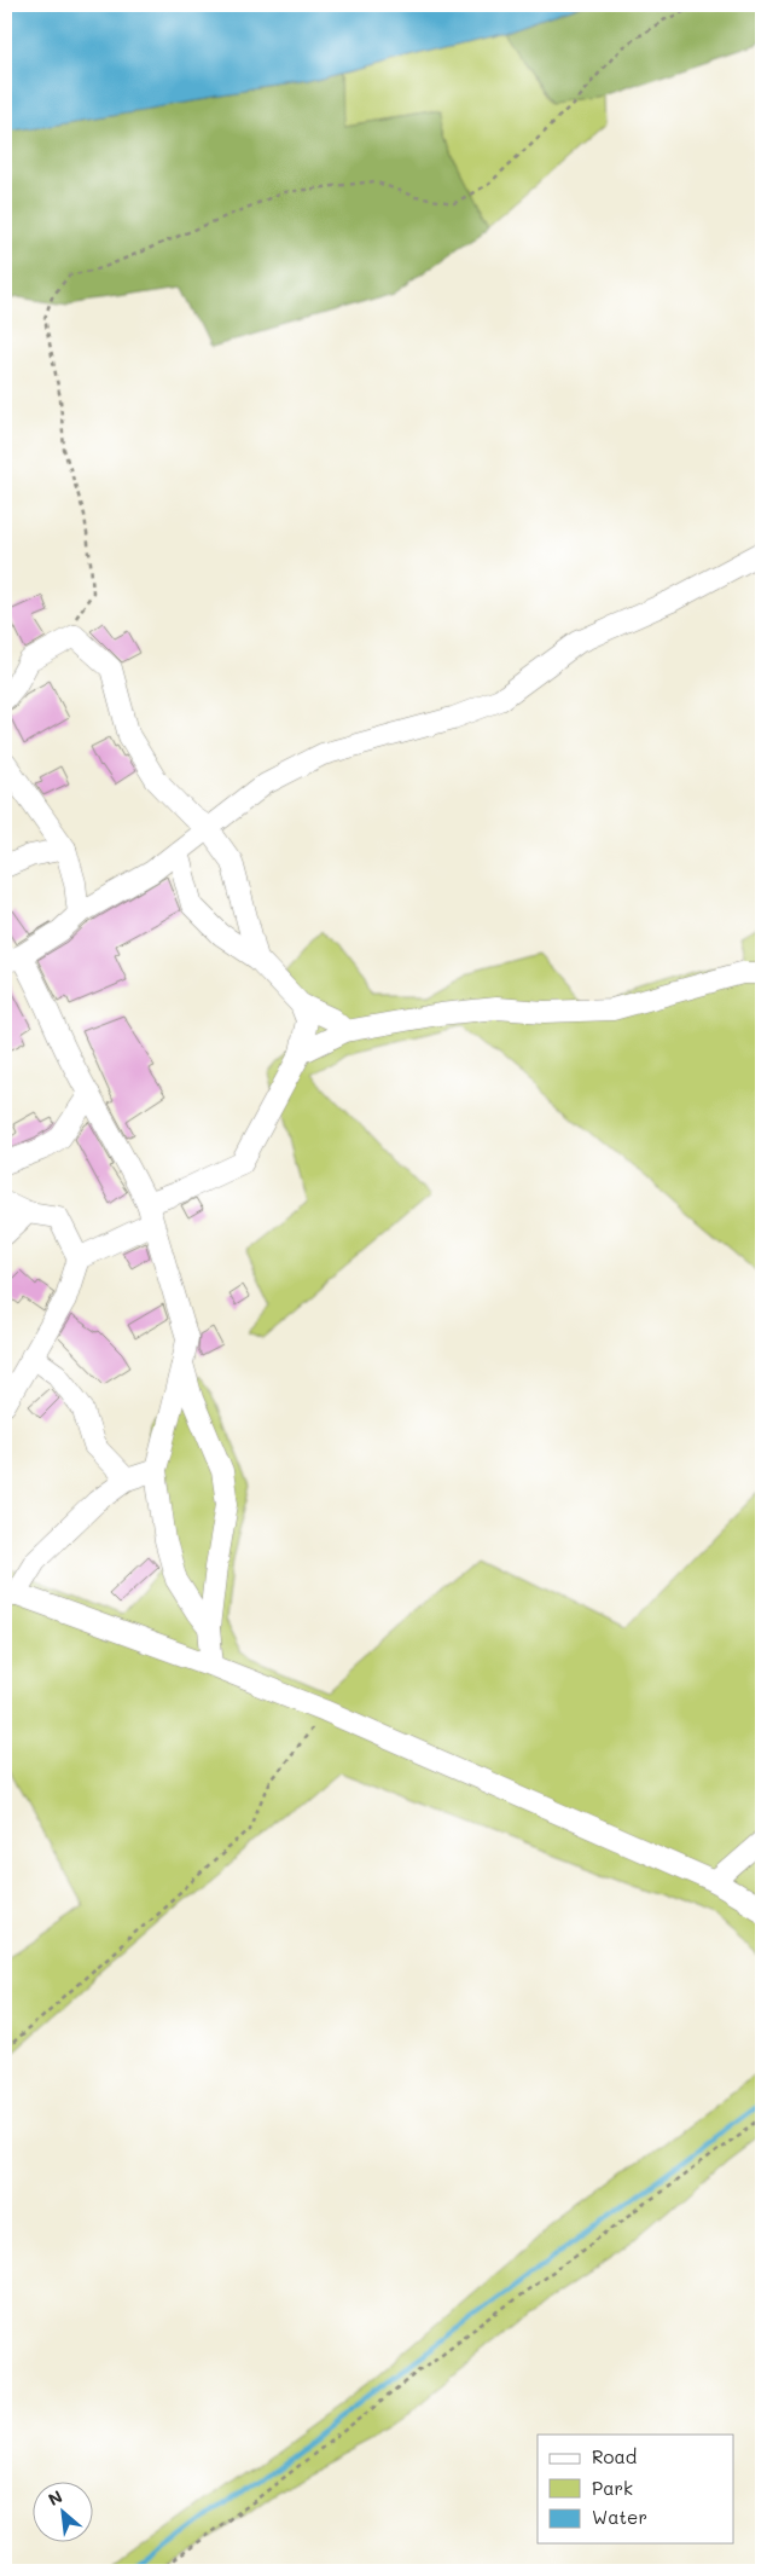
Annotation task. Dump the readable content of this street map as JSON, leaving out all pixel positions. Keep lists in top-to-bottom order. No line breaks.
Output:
{"legend":["Road","Park","Water"],"north":"top left"}
